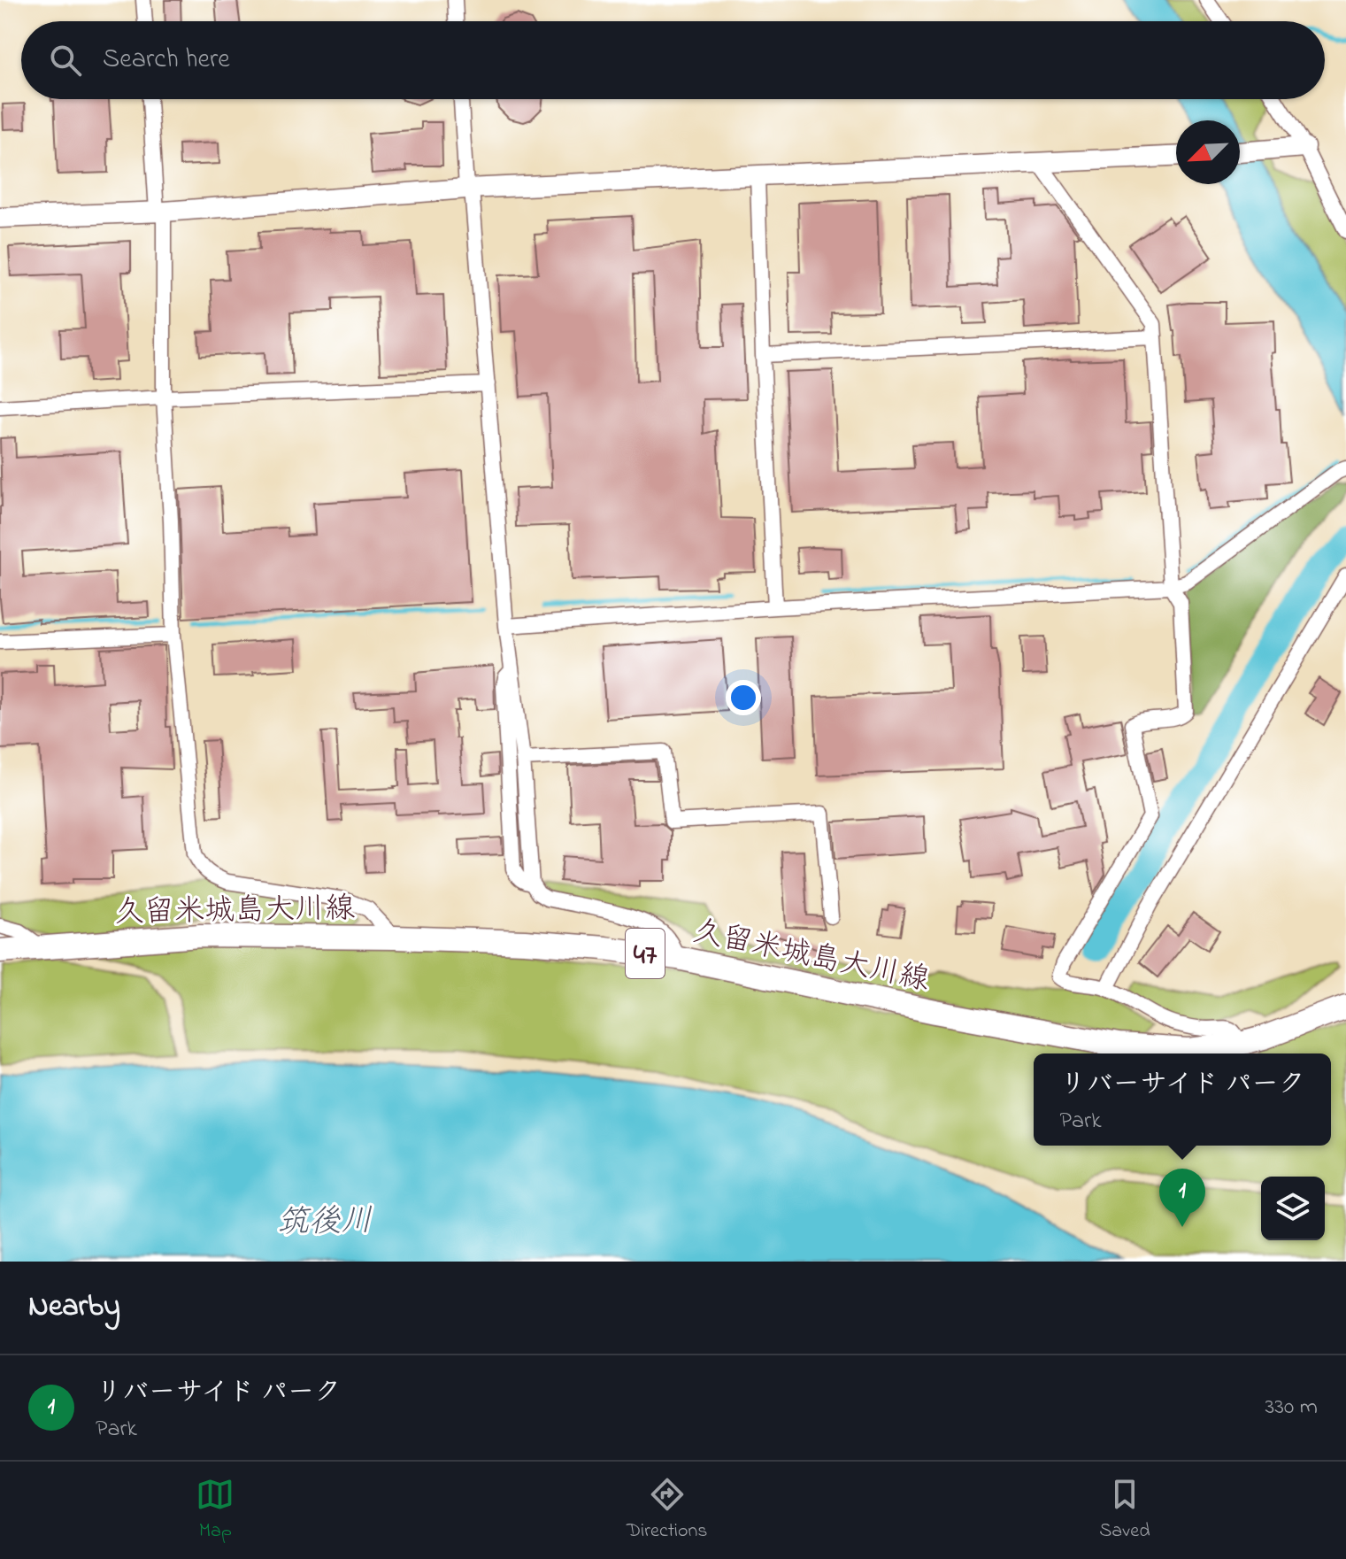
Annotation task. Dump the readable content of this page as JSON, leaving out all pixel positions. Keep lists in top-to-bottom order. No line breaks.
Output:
{"streets":{"main road":["久留米城島大川線","47"]},"water":["筑後川"],"north":"bottom left","page":{"search":"Search here","popup":["リバーサイド パーク","Park"],"pins":"1","heading":"Nearby","list":[{"mark":"1","name":"リバーサイド パーク","note":"Park","value":"330 m"}],"nav":["Map","Directions","Saved"]}}
